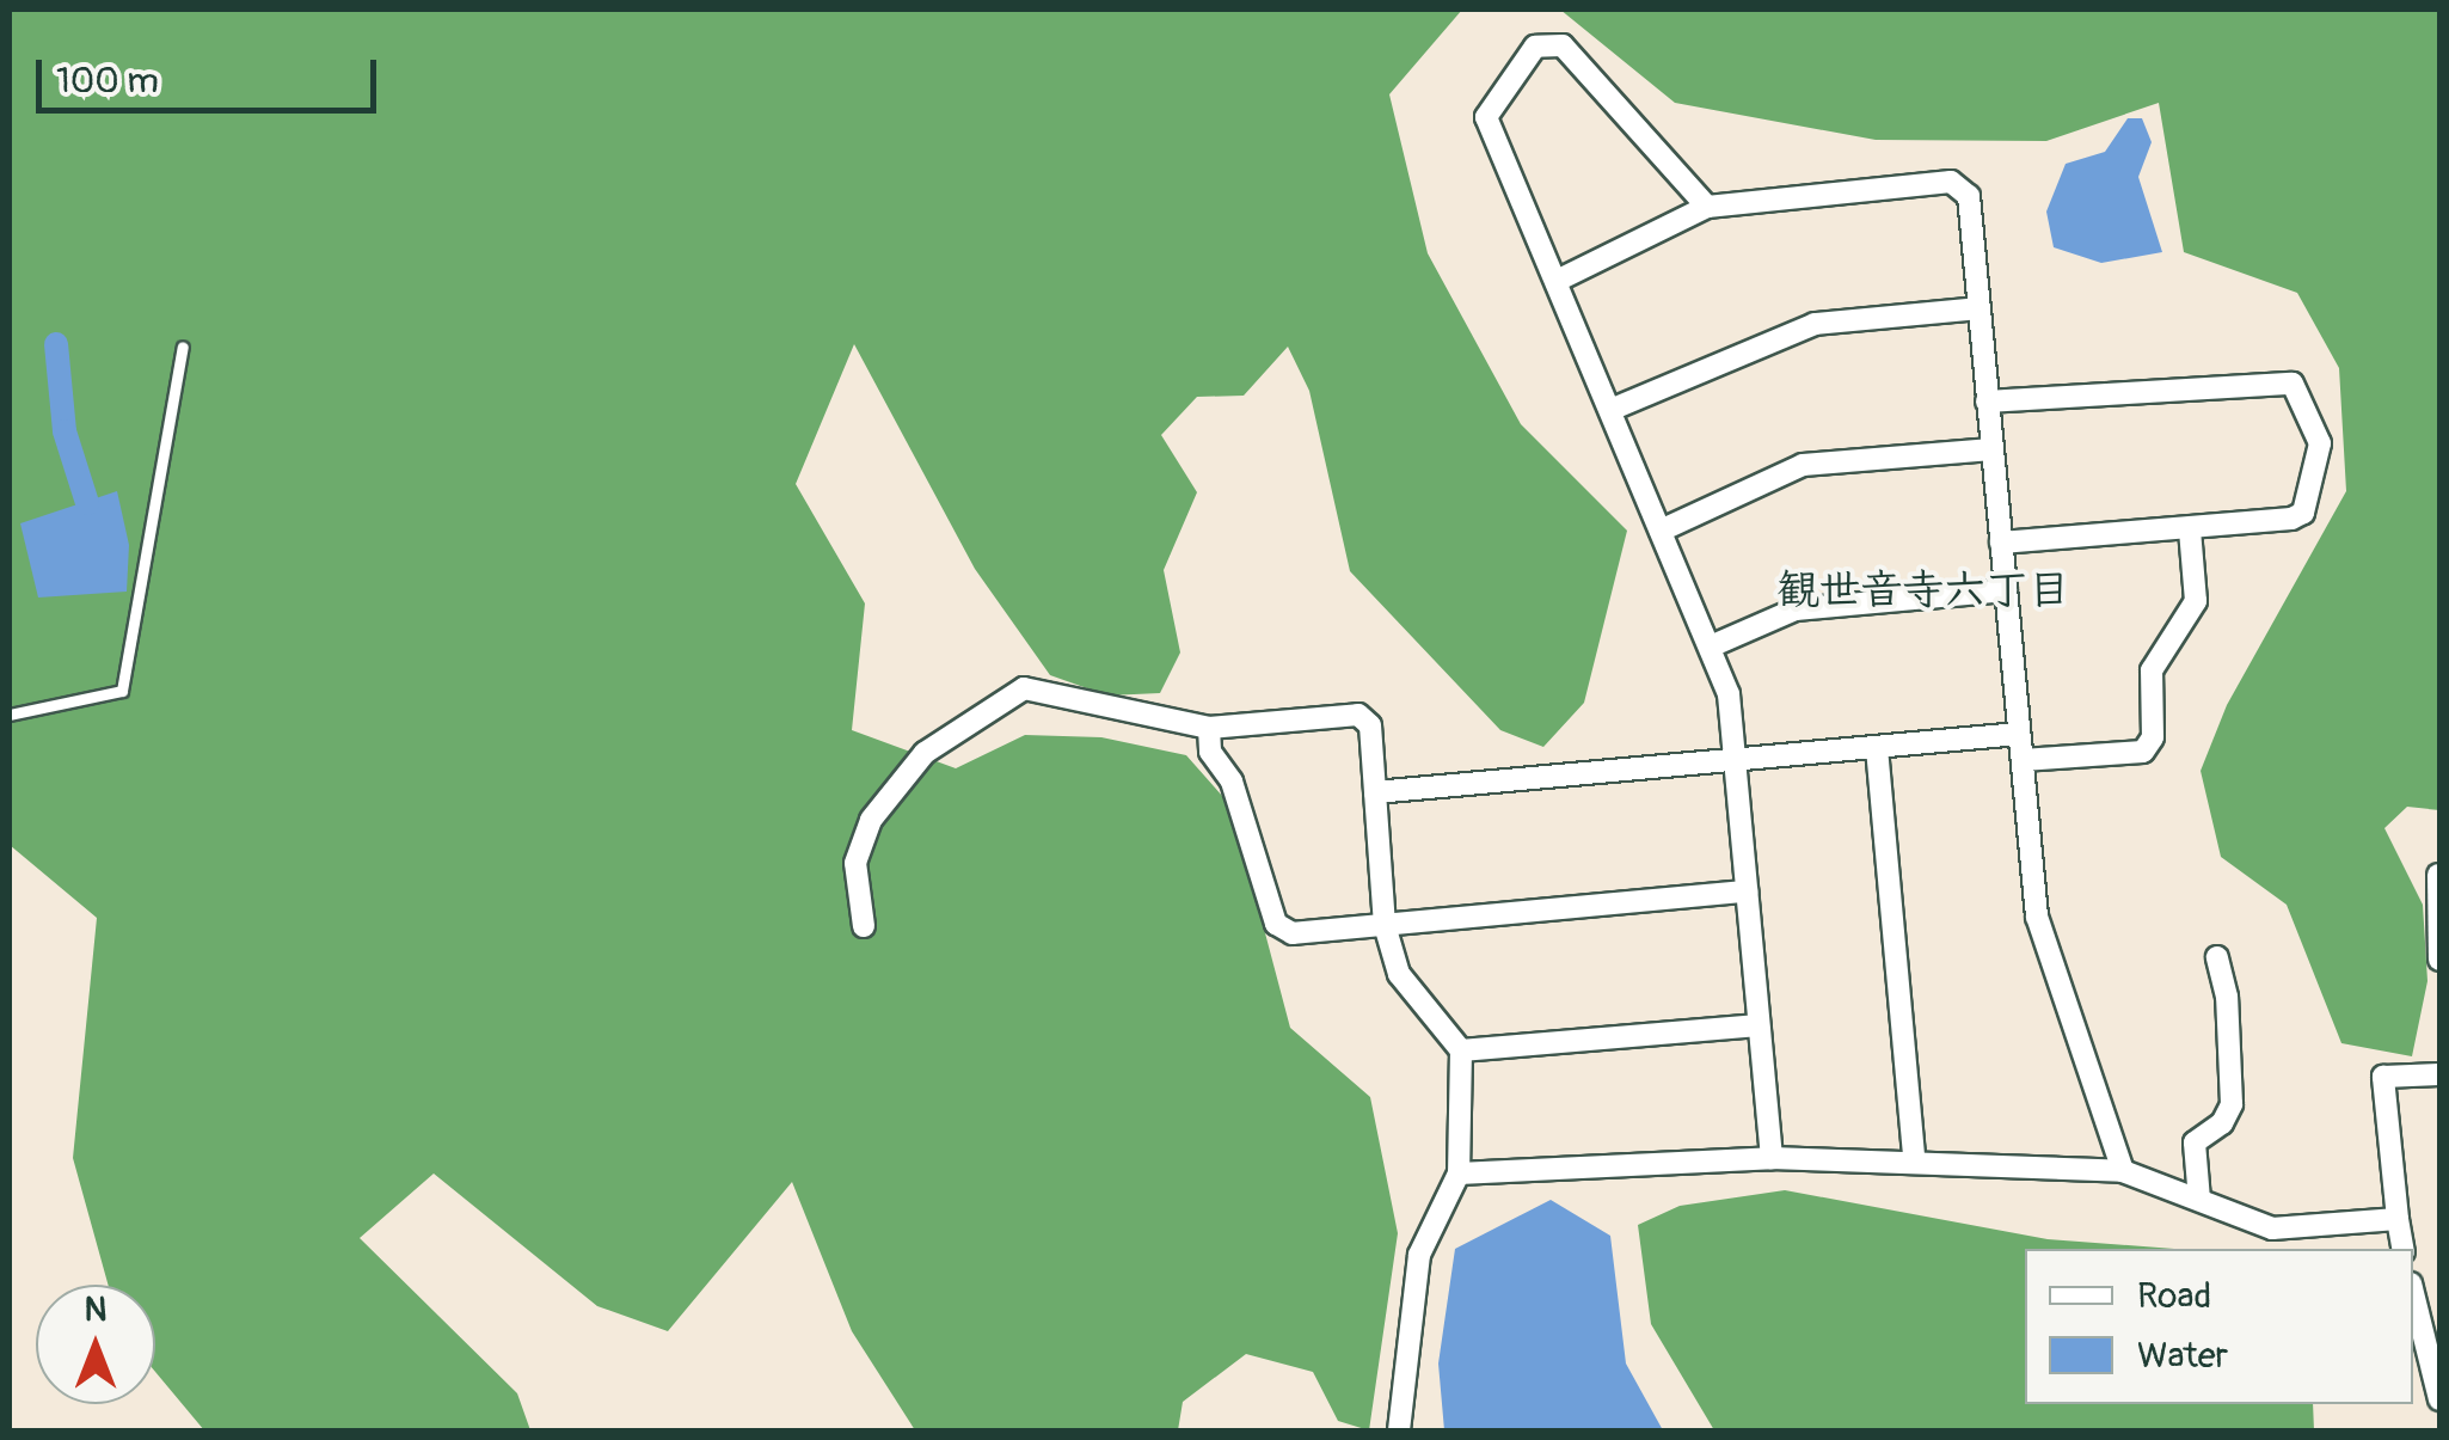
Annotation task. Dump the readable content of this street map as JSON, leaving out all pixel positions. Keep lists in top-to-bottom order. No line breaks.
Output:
{"districts":["観世音寺六丁目"],"legend":["Road","Water"],"scale_bar":"100 m","north":"top"}
